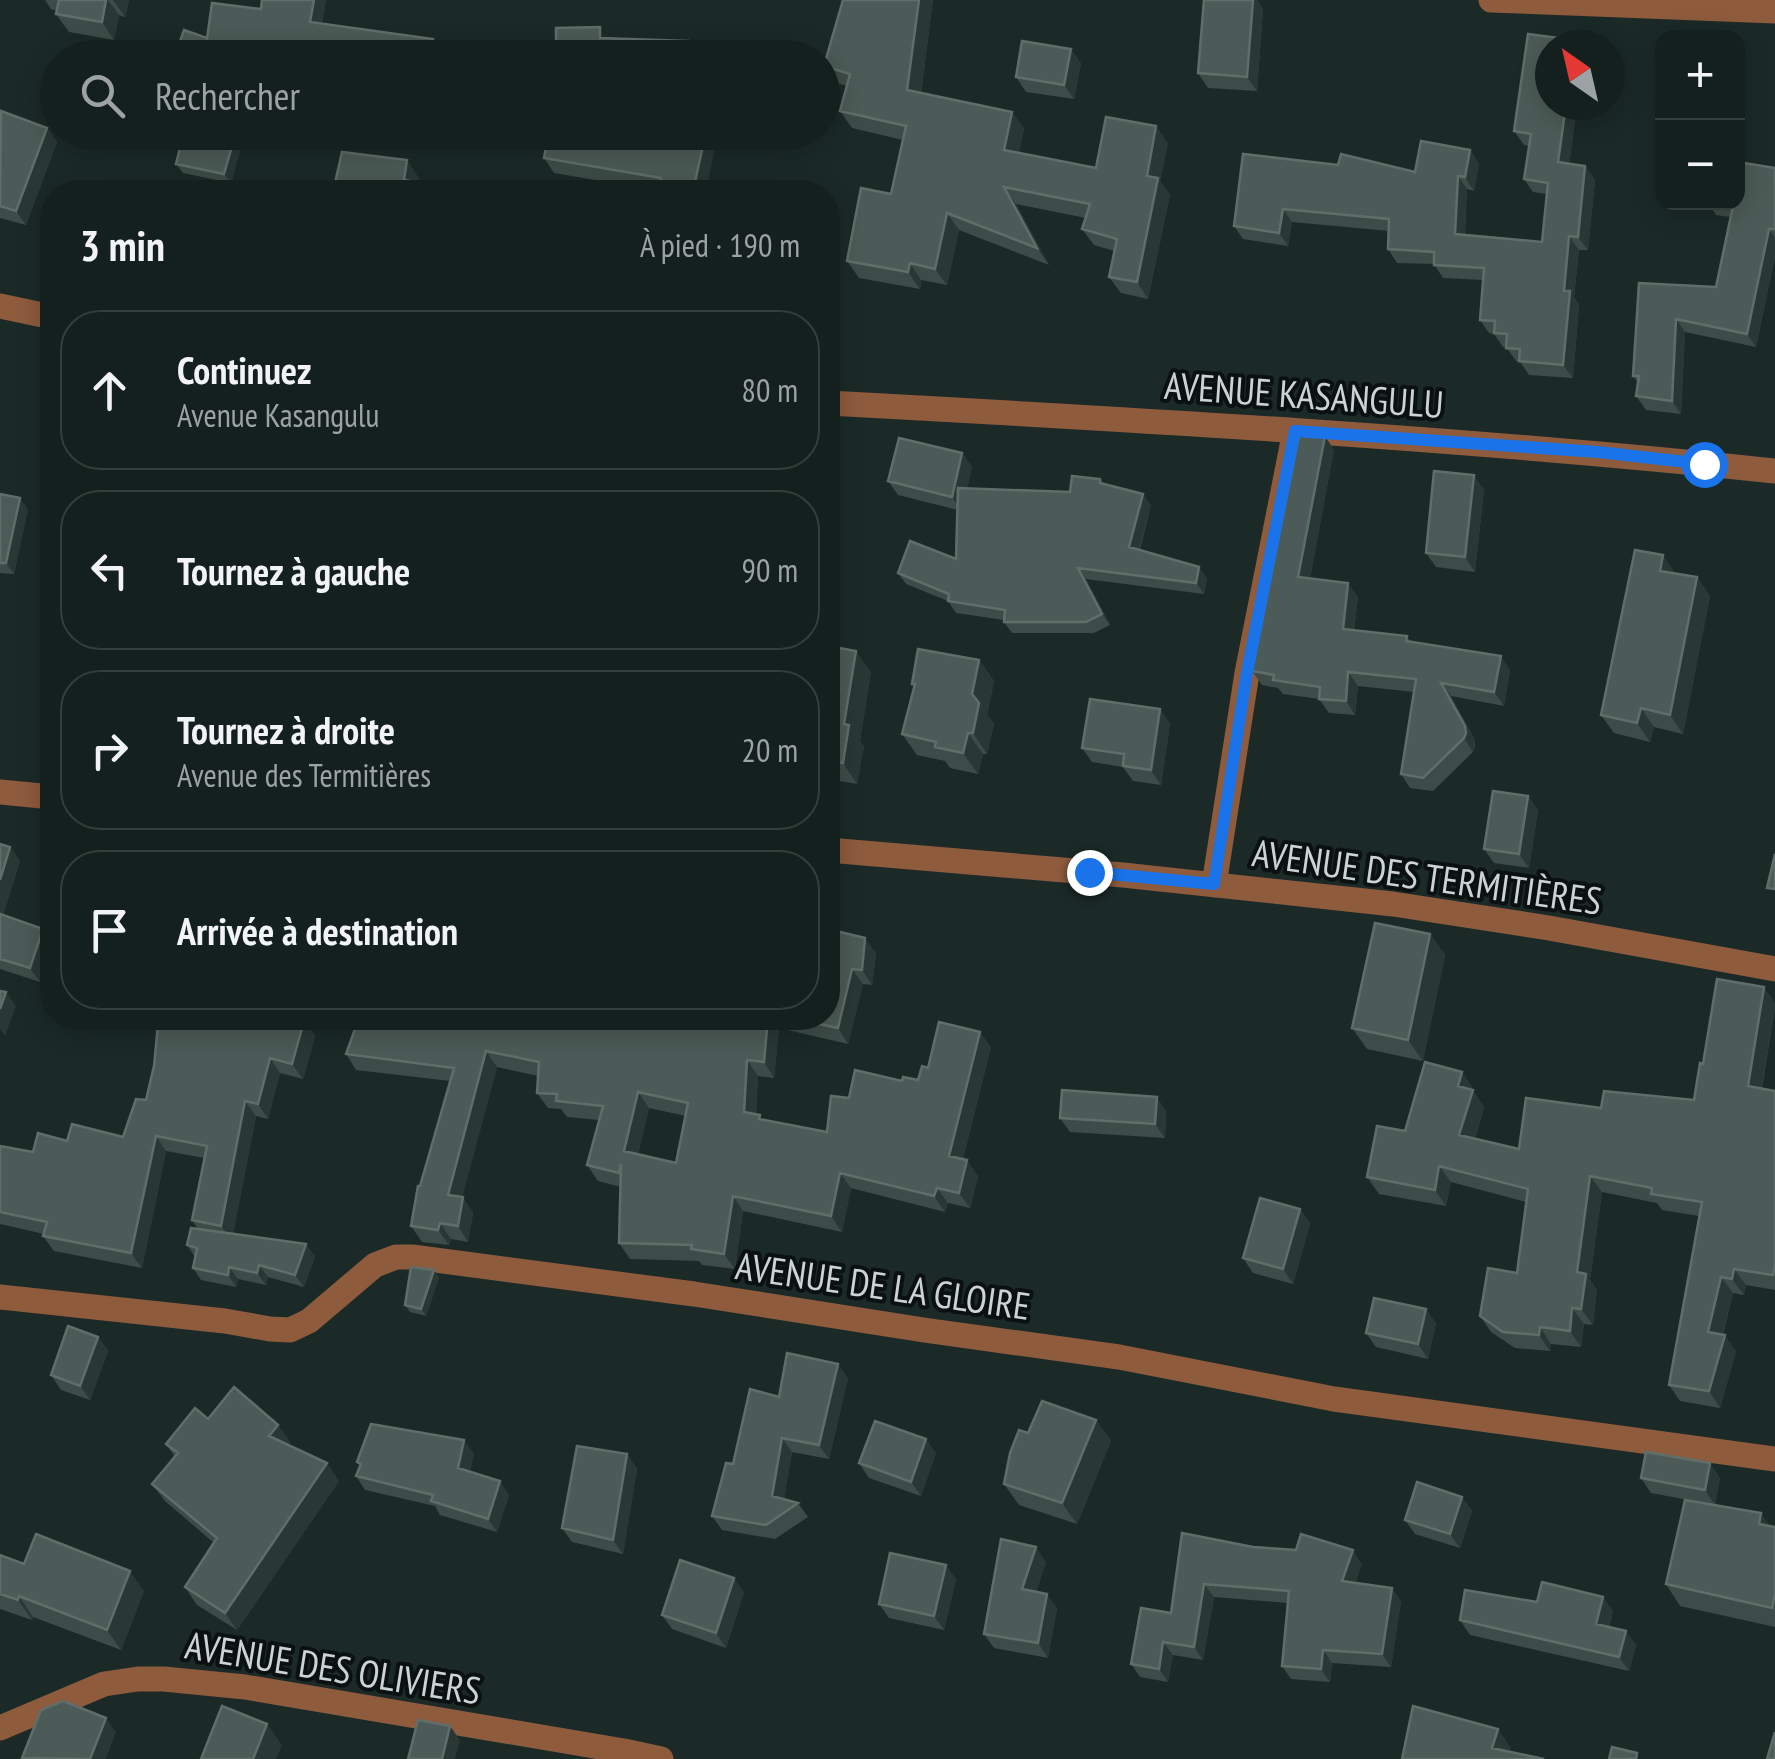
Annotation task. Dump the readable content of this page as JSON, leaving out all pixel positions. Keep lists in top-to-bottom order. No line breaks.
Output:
{"streets":{"street":["AVENUE KASANGULU","AVENUE DES TERMITIÈRES","AVENUE DE LA GLOIRE","AVENUE DES OLIVIERS"]},"north":"top left","page":{"map_buttons":["+","−"],"search":"Rechercher","heading":["3 min","À pied · 190 m"],"list":[["Continuez","Avenue Kasangulu","80 m"],["Tournez à gauche","90 m"],["Tournez à droite","Avenue des Termitières","20 m"],"Arrivée à destination"]}}
